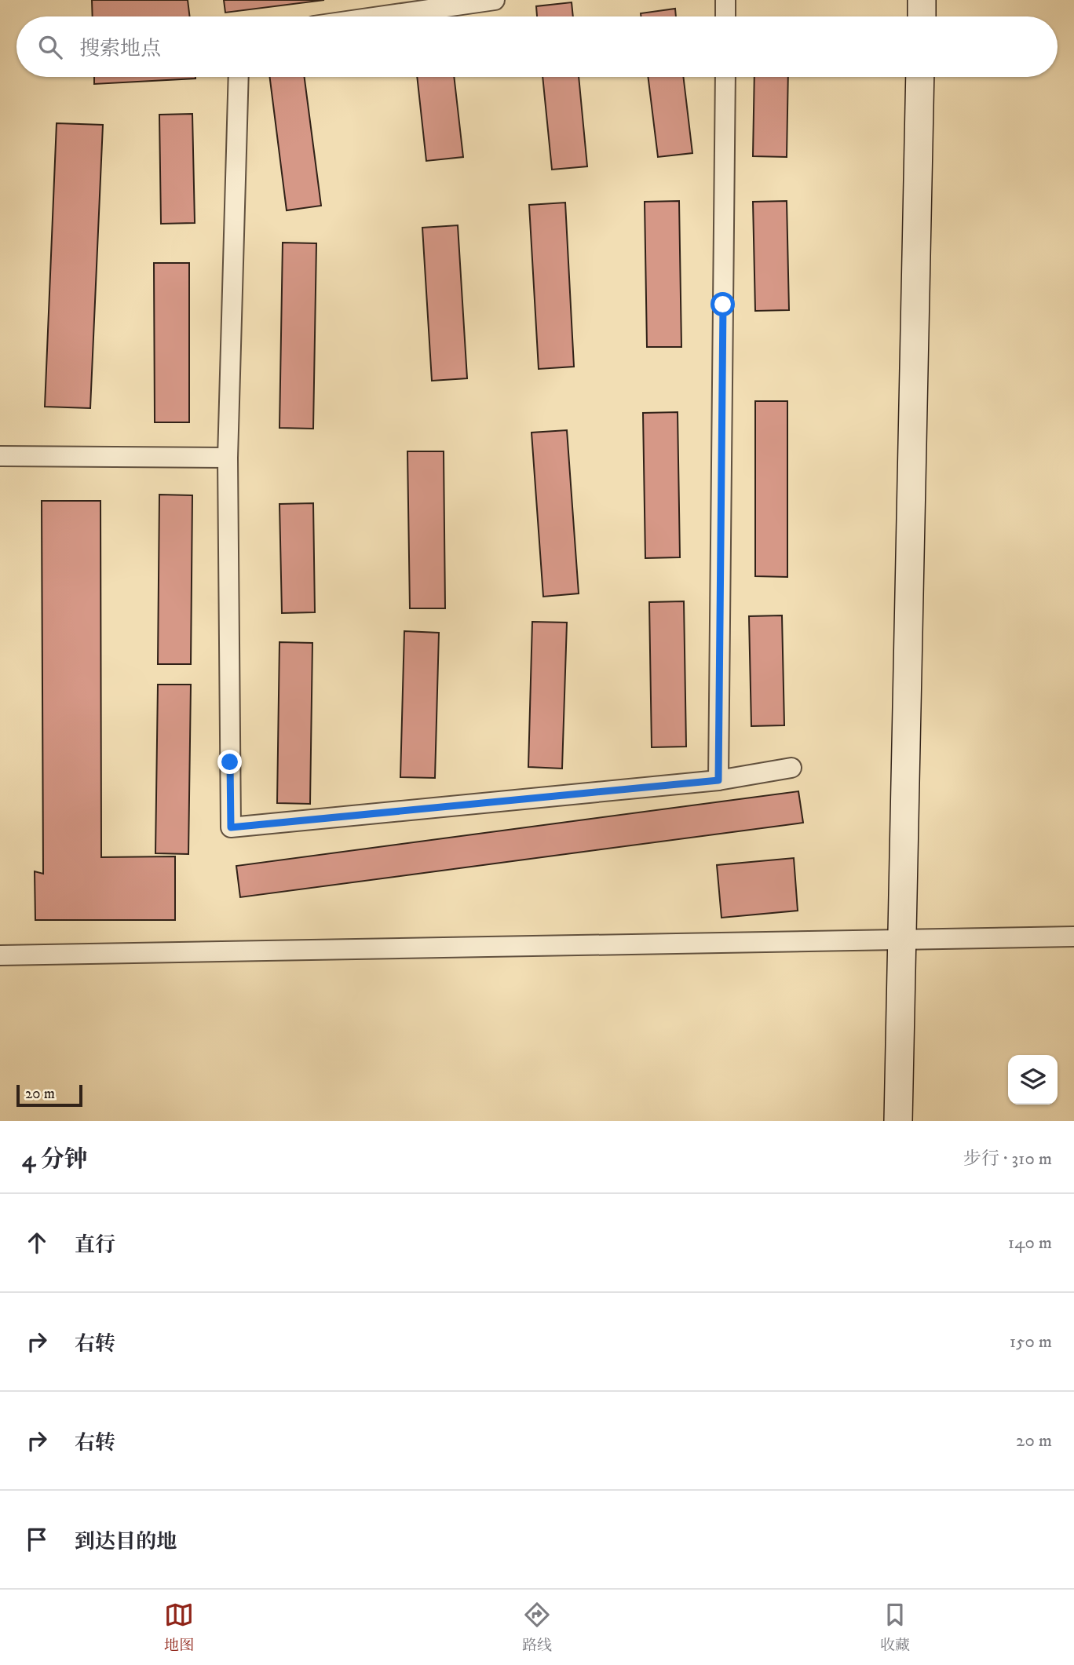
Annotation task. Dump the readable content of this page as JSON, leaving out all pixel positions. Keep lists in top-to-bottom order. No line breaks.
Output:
{"scale_bar":"20 m","page":{"search":"搜索地点","scale":"20 m","heading":["4 分钟","步行 · 310 m"],"list":[["直行","140 m"],["右转","150 m"],["右转","20 m"],"到达目的地"],"nav":["地图","路线","收藏"]}}
